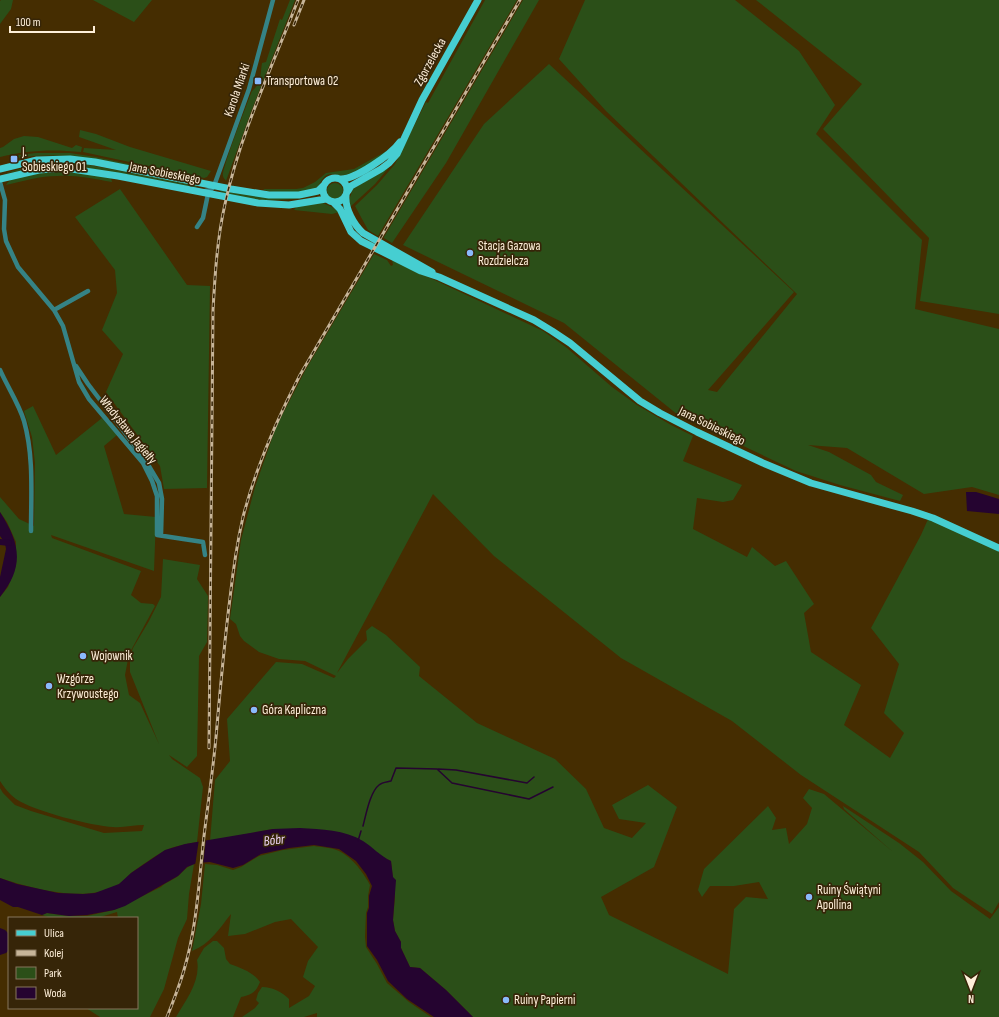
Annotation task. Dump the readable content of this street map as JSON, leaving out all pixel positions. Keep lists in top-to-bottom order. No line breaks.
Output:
{"streets":{"main road":["Zgorzelecka","Jana Sobieskiego"],"street":["Karola Miarki","Władysława Jagiełły"]},"crossings":[["Zgorzelecka","Jana Sobieskiego"],["Karola Miarki","Jana Sobieskiego"],["Jana Sobieskiego","Władysława Jagiełły"]],"water":["Bóbr"],"places":{"transit":["Transportowa 02","J. Sobieskiego 01"],"other":["Stacja Gazowa Rozdzielcza","Wojownik","Wzgórze Krzywoustego","Góra Kapliczna","Ruiny Świątyni Apollina","Ruiny Papierni"]},"legend":["Ulica","Kolej","Park","Woda"],"scale_bar":"100 m","north":"bottom"}
